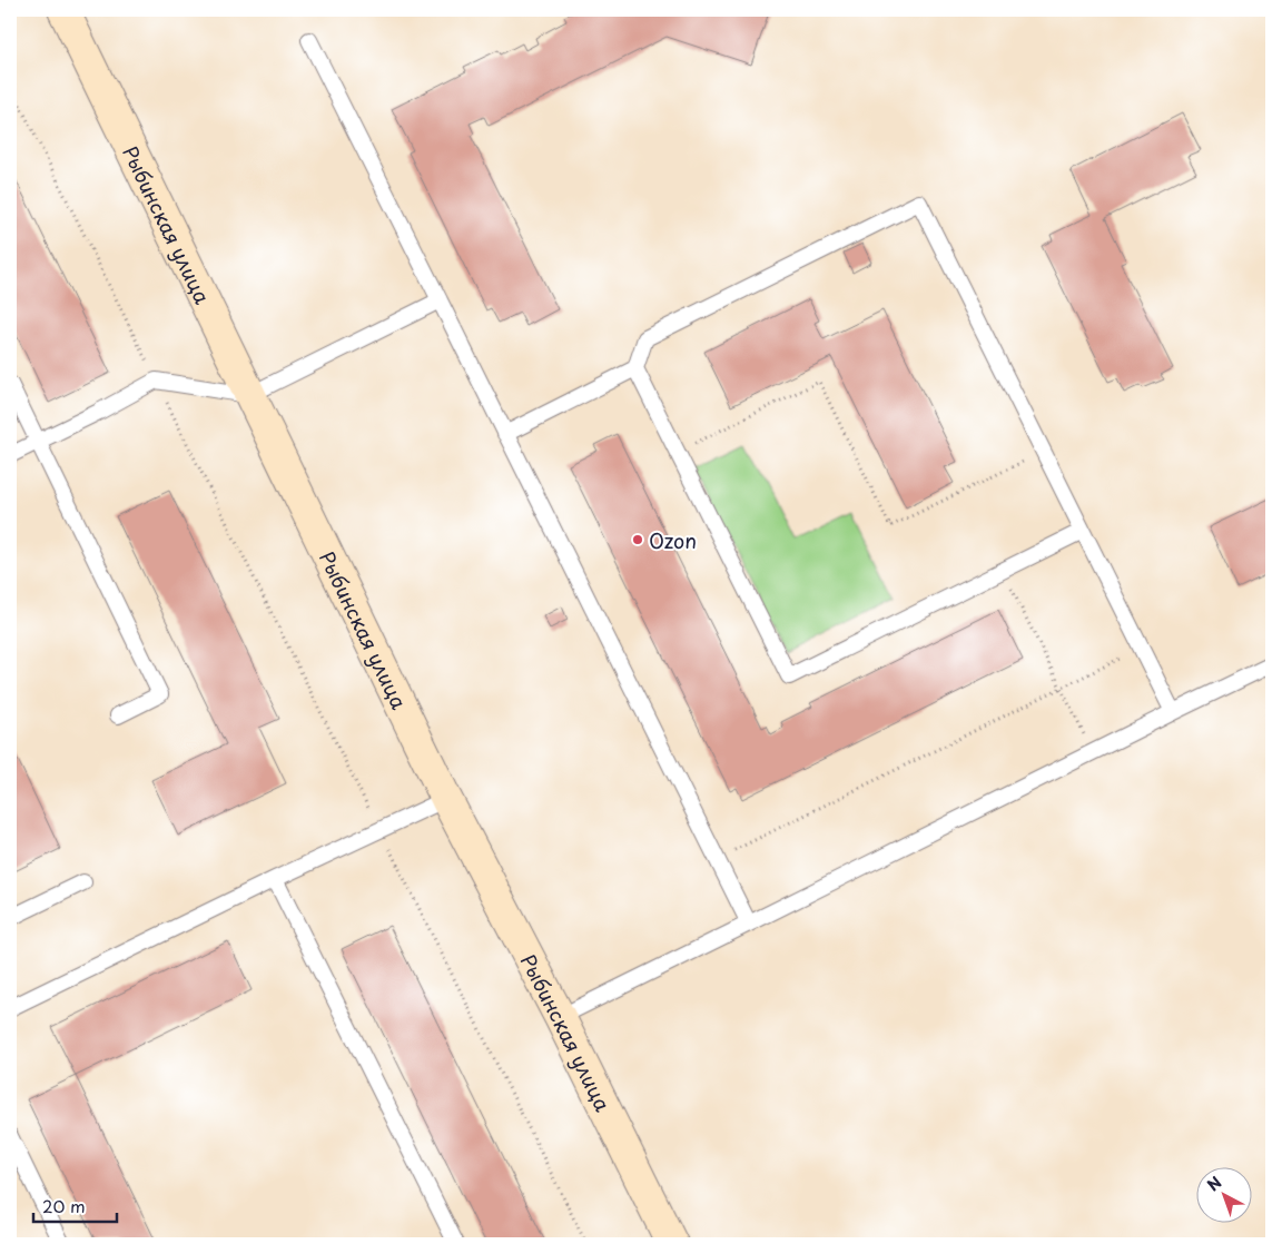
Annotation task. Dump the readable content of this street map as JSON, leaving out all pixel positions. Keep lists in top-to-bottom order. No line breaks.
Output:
{"streets":{"main road":["Рыбинская улица"]},"places":["Ozon"],"scale_bar":"20 m","north":"top left"}
